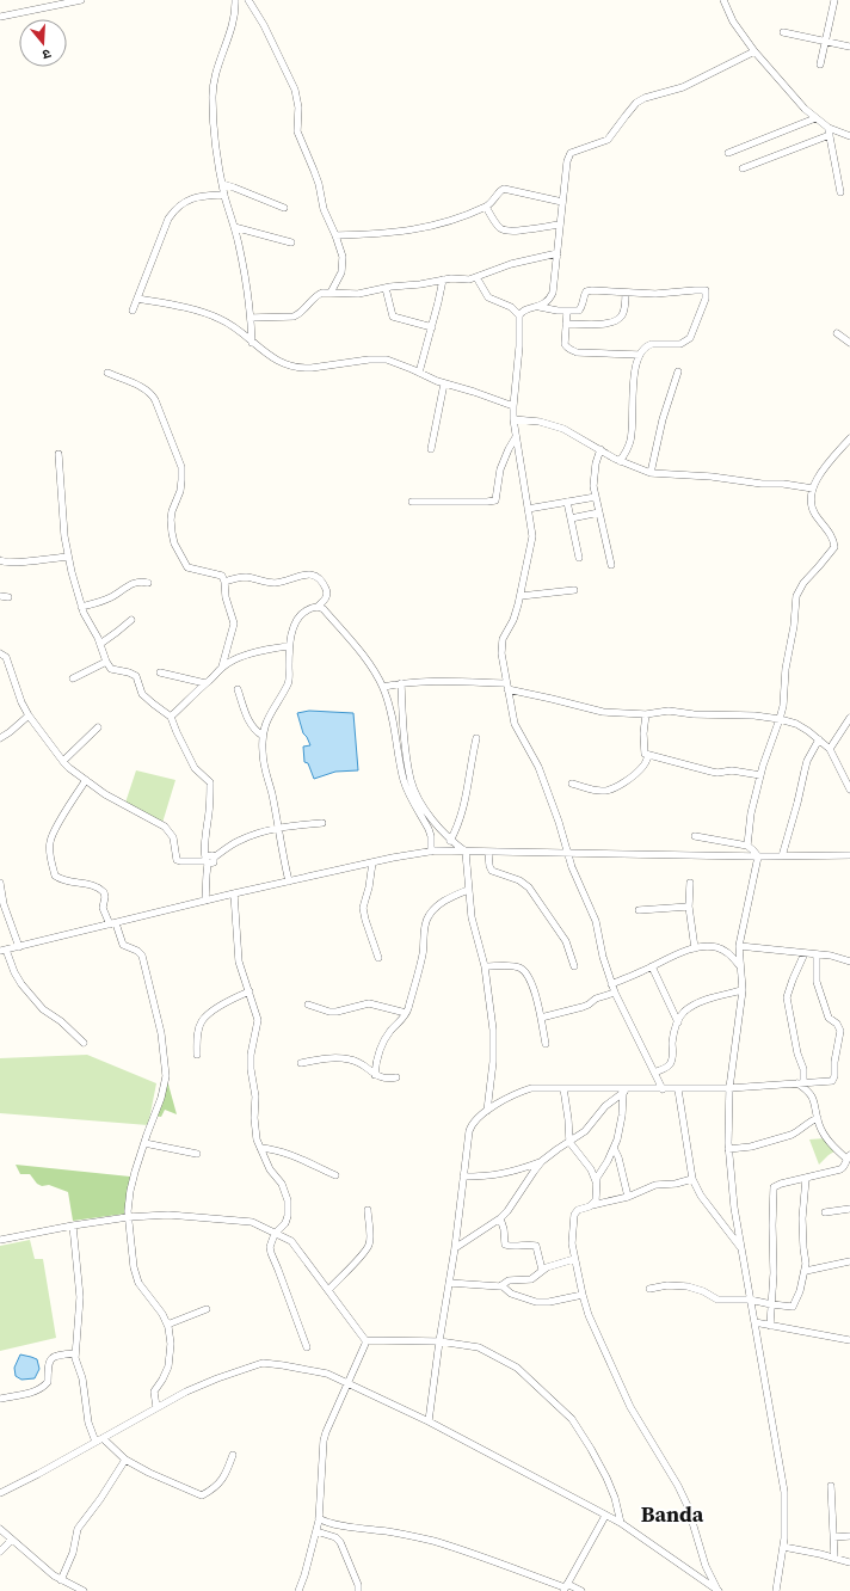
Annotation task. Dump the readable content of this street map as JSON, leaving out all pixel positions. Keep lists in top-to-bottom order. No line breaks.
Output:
{"districts":["Banda"],"north":"bottom"}
